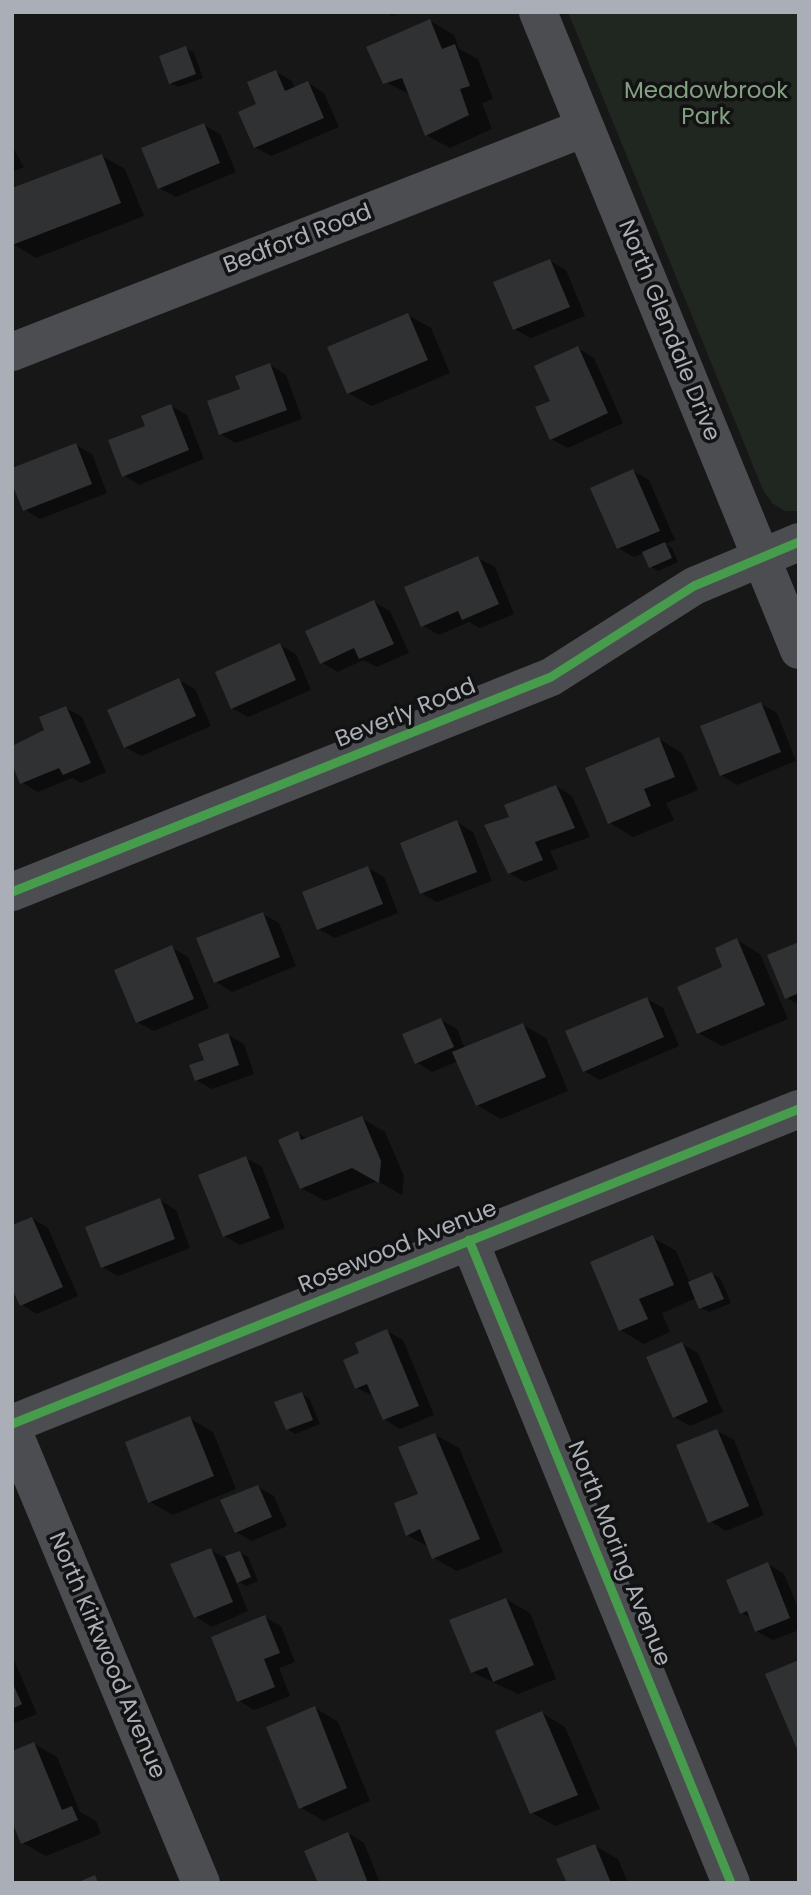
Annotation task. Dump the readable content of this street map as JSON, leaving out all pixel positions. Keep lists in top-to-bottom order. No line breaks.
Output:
{"streets":{"street":["Bedford Road","North Glendale Drive","Beverly Road","Rosewood Avenue","North Moring Avenue","North Kirkwood Avenue"]},"crossings":[["Bedford Road","North Glendale Drive"],["North Glendale Drive","Beverly Road"],["Rosewood Avenue","North Moring Avenue"],["Rosewood Avenue","North Kirkwood Avenue"]],"parks":["Meadowbrook Park"]}
